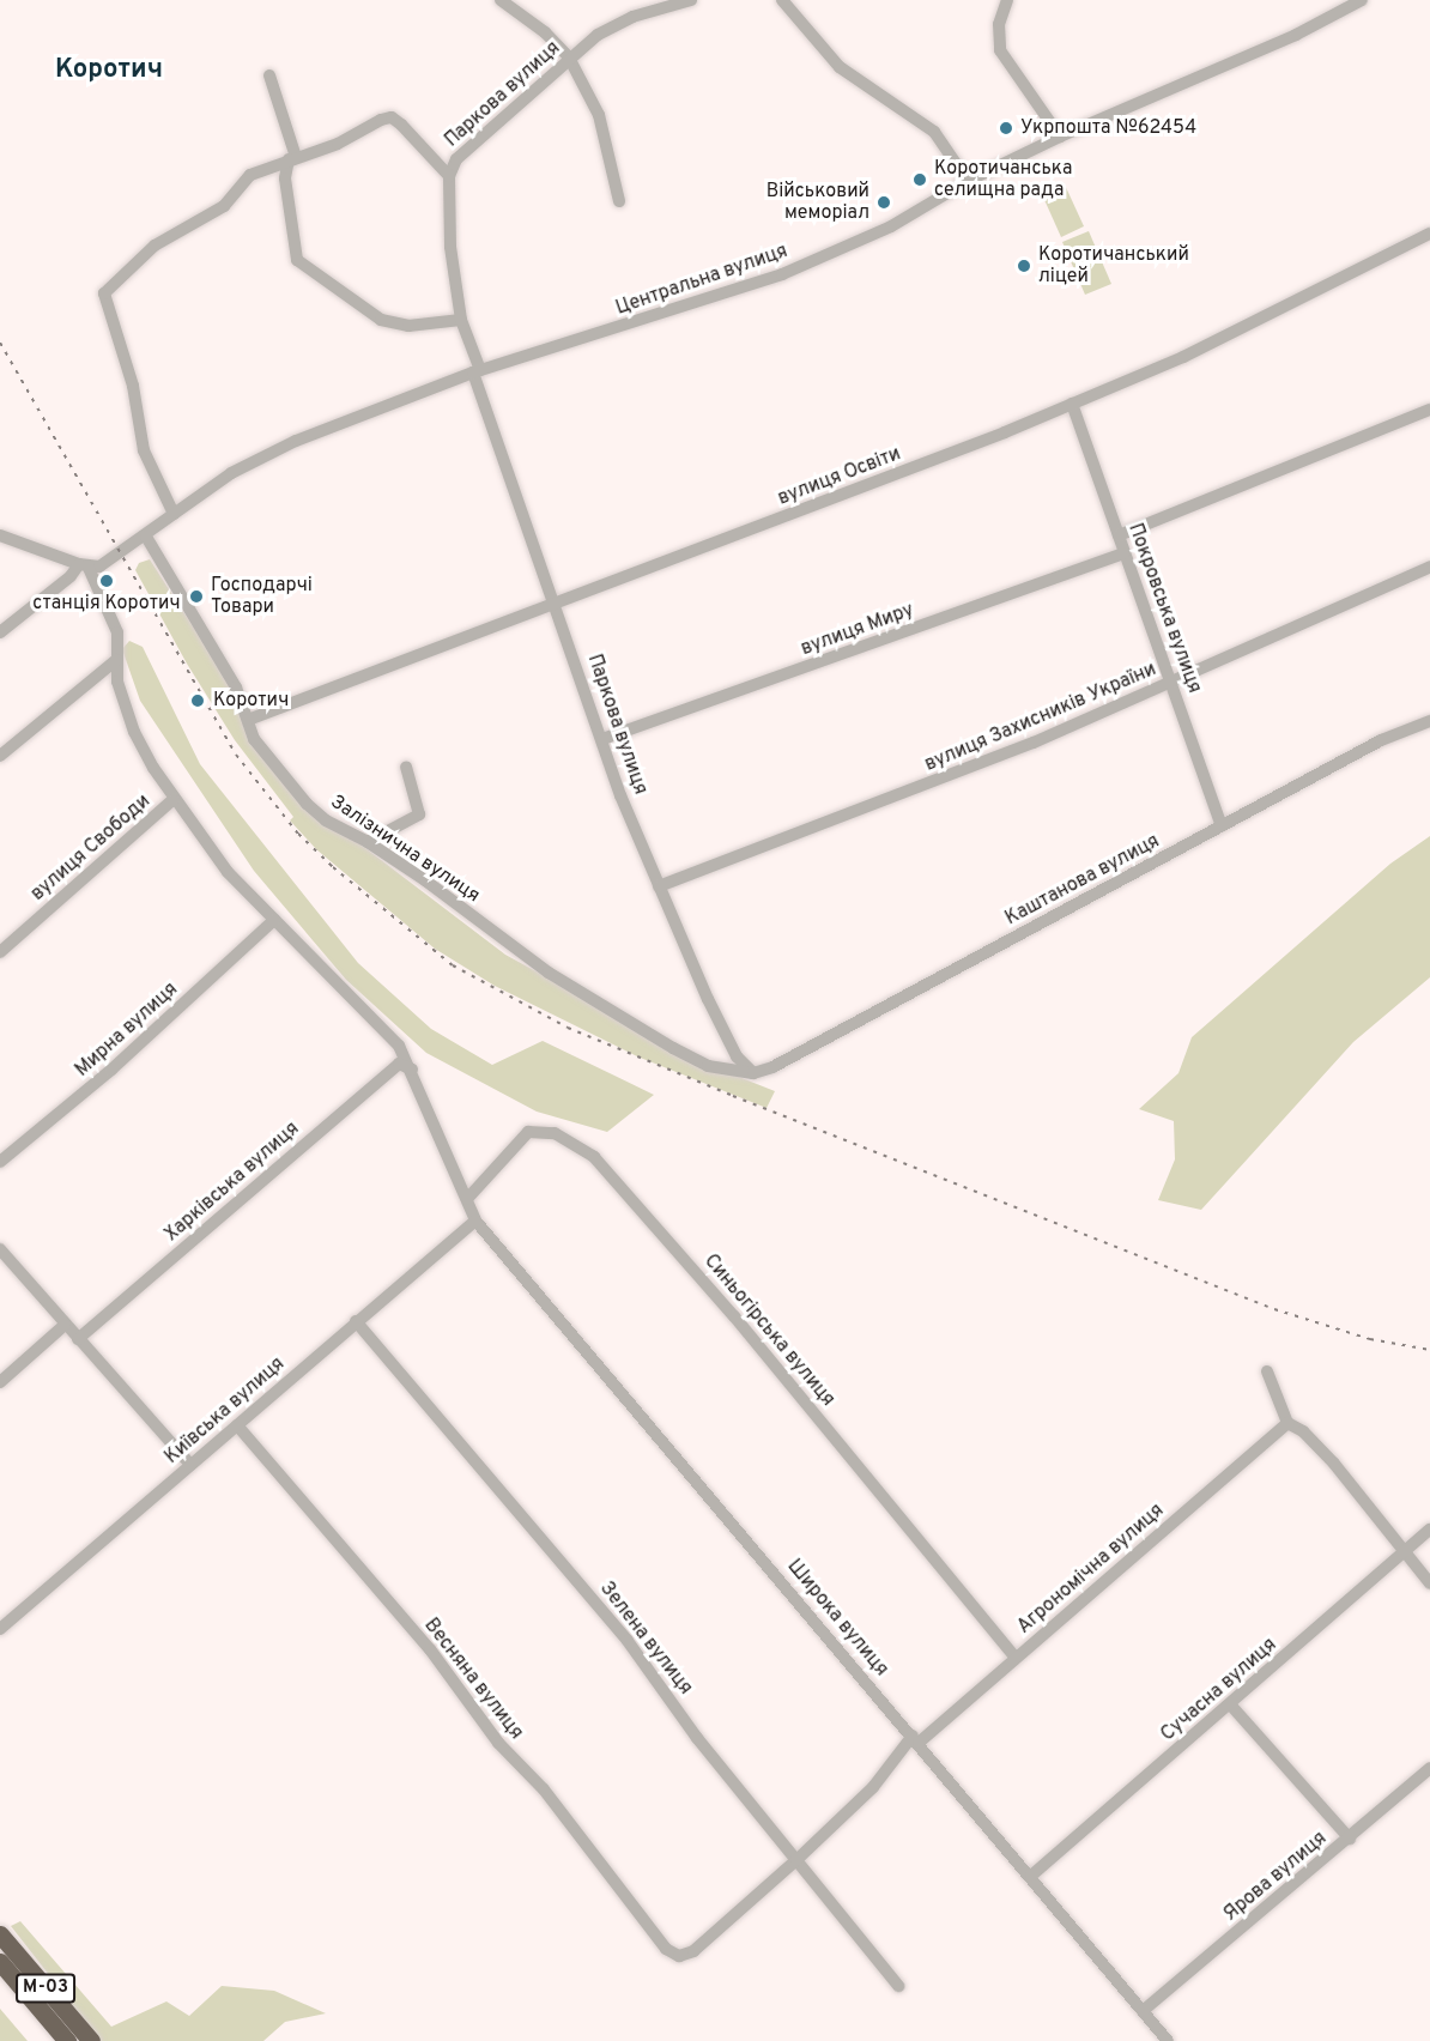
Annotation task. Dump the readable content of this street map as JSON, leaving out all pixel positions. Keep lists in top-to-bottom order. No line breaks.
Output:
{"streets":{"highway":["М-03"],"street":["Паркова вулиця","Центральна вулиця","вулиця Освіти","Покровська вулиця","вулиця Миру","вулиця Захисників України","вулиця Свободи","Залізнична вулиця","Каштанова вулиця","Мирна вулиця","Харківська вулиця","Синьогірська вулиця","Київська вулиця","Агрономічна вулиця","Широка вулиця","Зелена вулиця","Весняна вулиця","Сучасна вулиця","Ярова вулиця"]},"crossings":[["Паркова вулиця","Центральна вулиця"],["Паркова вулиця","вулиця Освіти"],["Паркова вулиця","вулиця Миру"],["Паркова вулиця","вулиця Захисників України"],["Паркова вулиця","Залізнична вулиця"],["Паркова вулиця","Каштанова вулиця"],["Центральна вулиця","Залізнична вулиця"],["Центральна вулиця","Широка вулиця"],["вулиця Освіти","Покровська вулиця"],["вулиця Освіти","Залізнична вулиця"],["Покровська вулиця","вулиця Миру"],["Покровська вулиця","вулиця Захисників України"],["Покровська вулиця","Каштанова вулиця"],["вулиця Свободи","Широка вулиця"],["Залізнична вулиця","Каштанова вулиця"],["Мирна вулиця","Широка вулиця"],["Харківська вулиця","Широка вулиця"],["Синьогірська вулиця","Агрономічна вулиця"],["Синьогірська вулиця","Широка вулиця"],["Київська вулиця","Широка вулиця"],["Київська вулиця","Зелена вулиця"],["Київська вулиця","Весняна вулиця"],["Агрономічна вулиця","Широка вулиця"],["Агрономічна вулиця","Зелена вулиця"],["Агрономічна вулиця","Весняна вулиця"],["Широка вулиця","Сучасна вулиця"],["Широка вулиця","Ярова вулиця"]],"districts":["Коротич"],"places":["Укрпошта №62454","Коротичанська селищна рада","Військовий меморіал","Коротичанський ліцей","станція Коротич","Господарчі Товари","Коротич"]}
